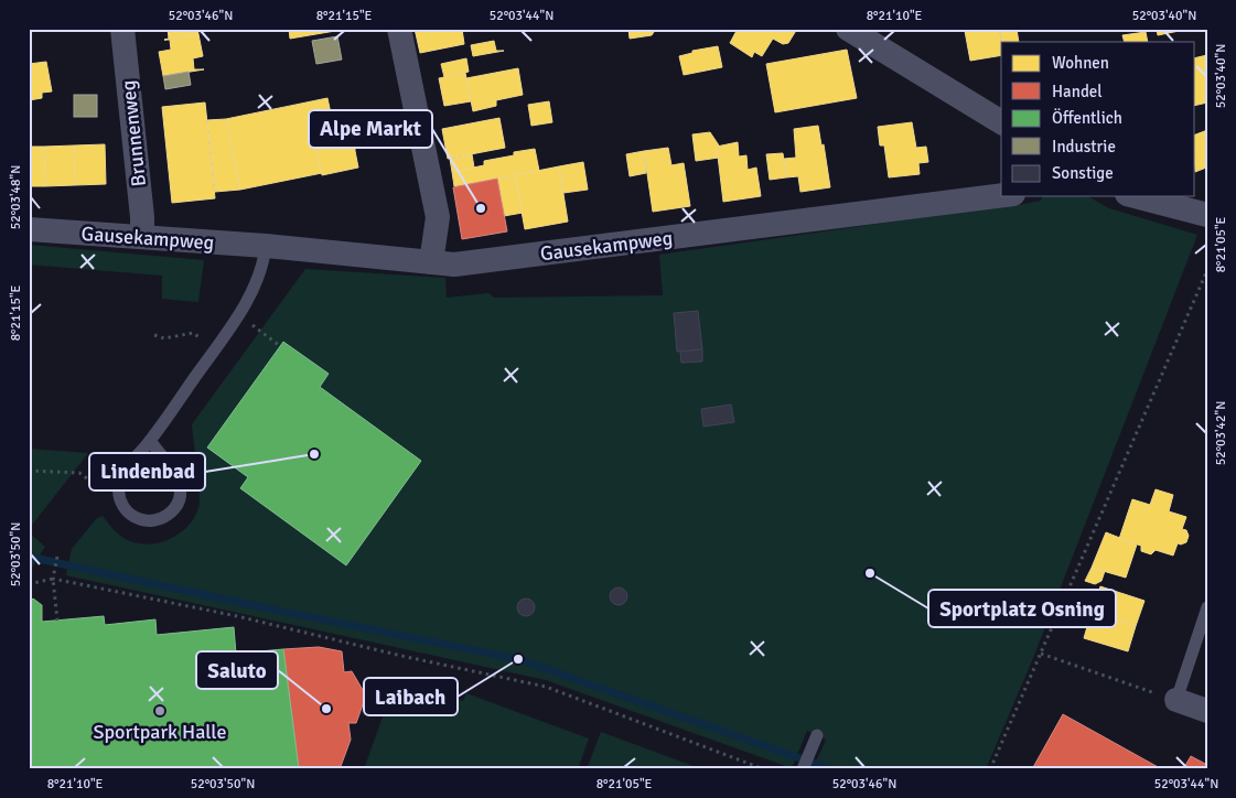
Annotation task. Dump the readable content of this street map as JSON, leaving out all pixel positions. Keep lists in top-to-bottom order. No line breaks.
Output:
{"streets":{"street":["Brunnenweg","Gausekampweg"]},"crossings":[["Brunnenweg","Gausekampweg"]],"places":["Alpe Markt","Lindenbad","Sportplatz Osning","Laibach","Saluto","Sportpark Halle"],"legend":["Wohnen","Handel","Öffentlich","Industrie","Sonstige"],"coordinates":["52°03'46\"N","8°21'15\"E","52°03'44\"N","8°21'10\"E","52°03'40\"N","52°03'48\"N","8°21'05\"E","52°03'42\"N","52°03'50\"N"]}
